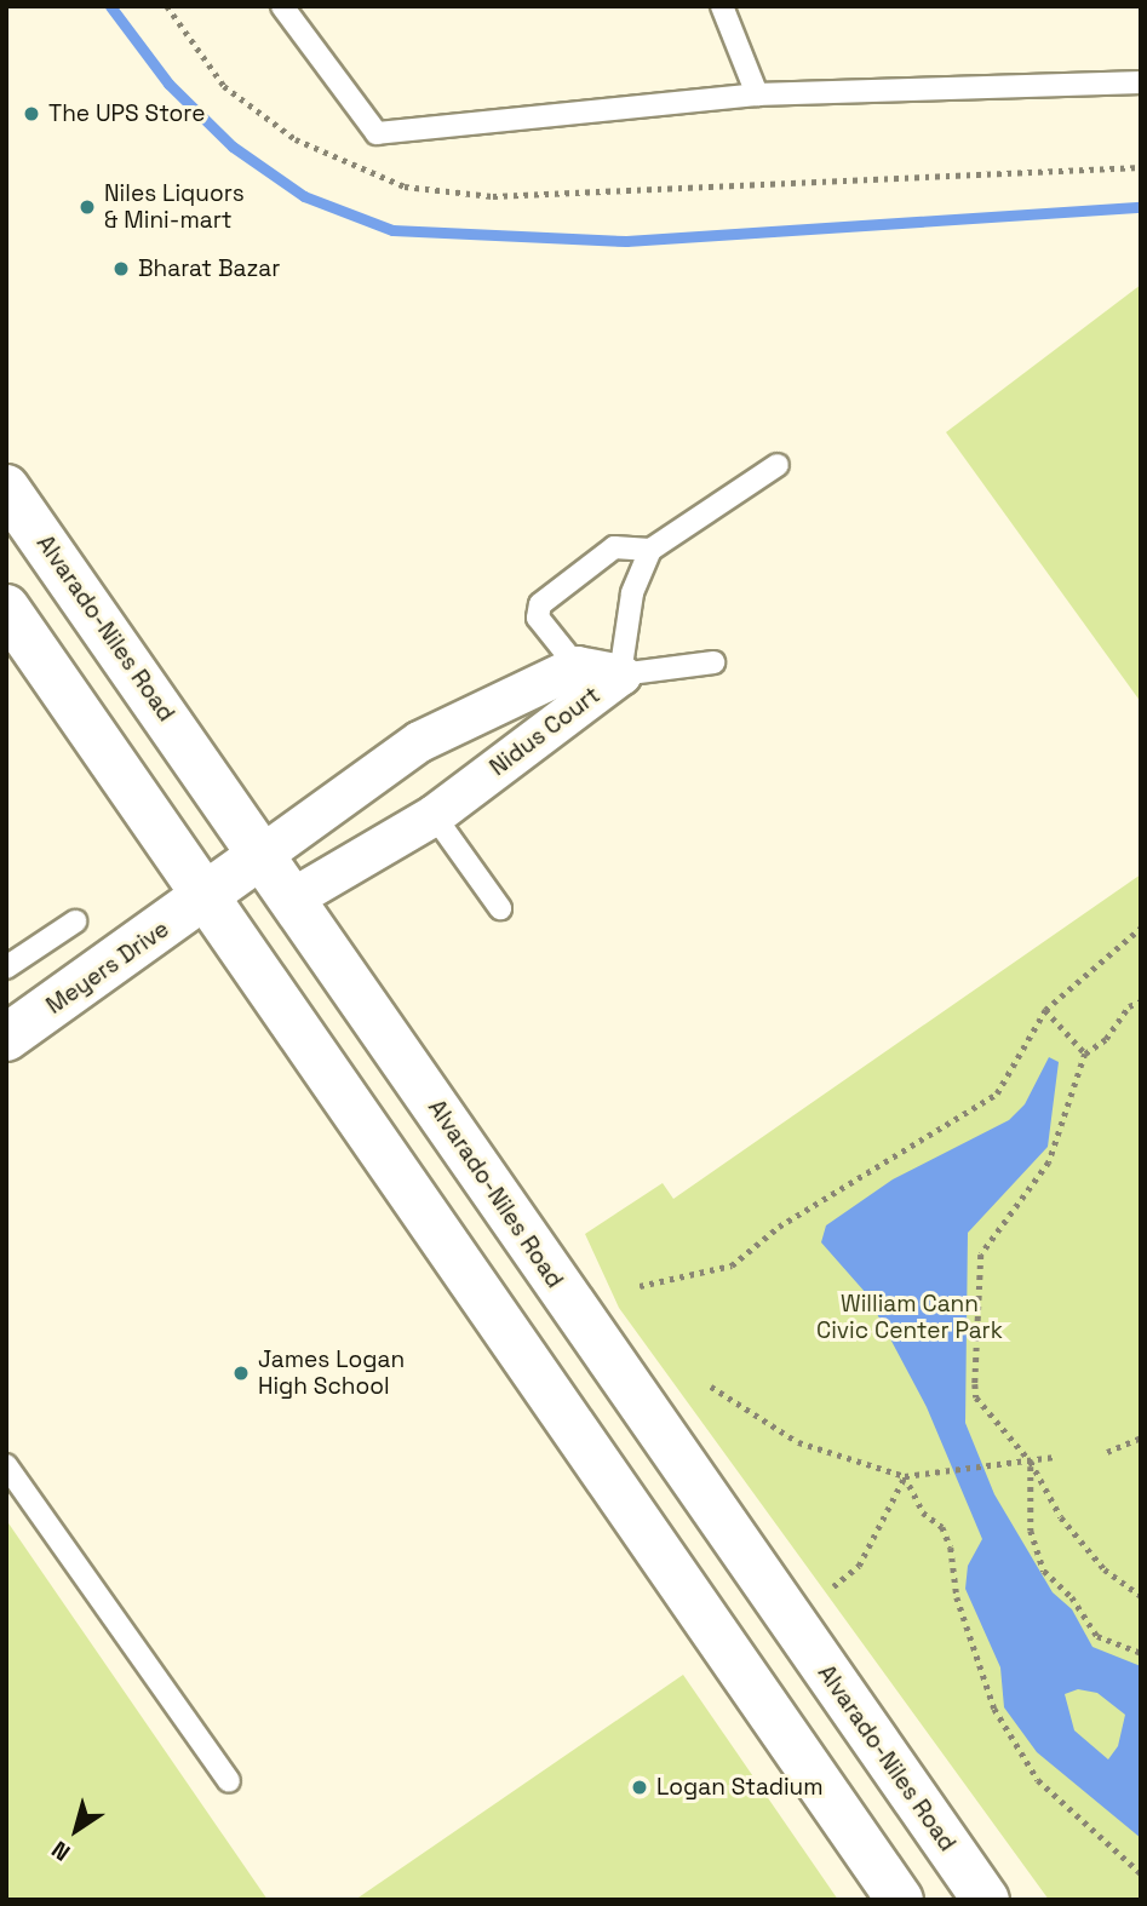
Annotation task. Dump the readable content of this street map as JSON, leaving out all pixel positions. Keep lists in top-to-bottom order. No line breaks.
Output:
{"streets":{"main road":["Alvarado-Niles Road","Meyers Drive"],"street":["Nidus Court"]},"crossings":[["Alvarado-Niles Road","Nidus Court"],["Alvarado-Niles Road","Meyers Drive"],["Nidus Court","Meyers Drive"]],"parks":["William Cann Civic Center Park"],"places":["The UPS Store","Niles Liquors & Mini-mart","Bharat Bazar","James Logan High School","Logan Stadium"],"north":"bottom left"}
